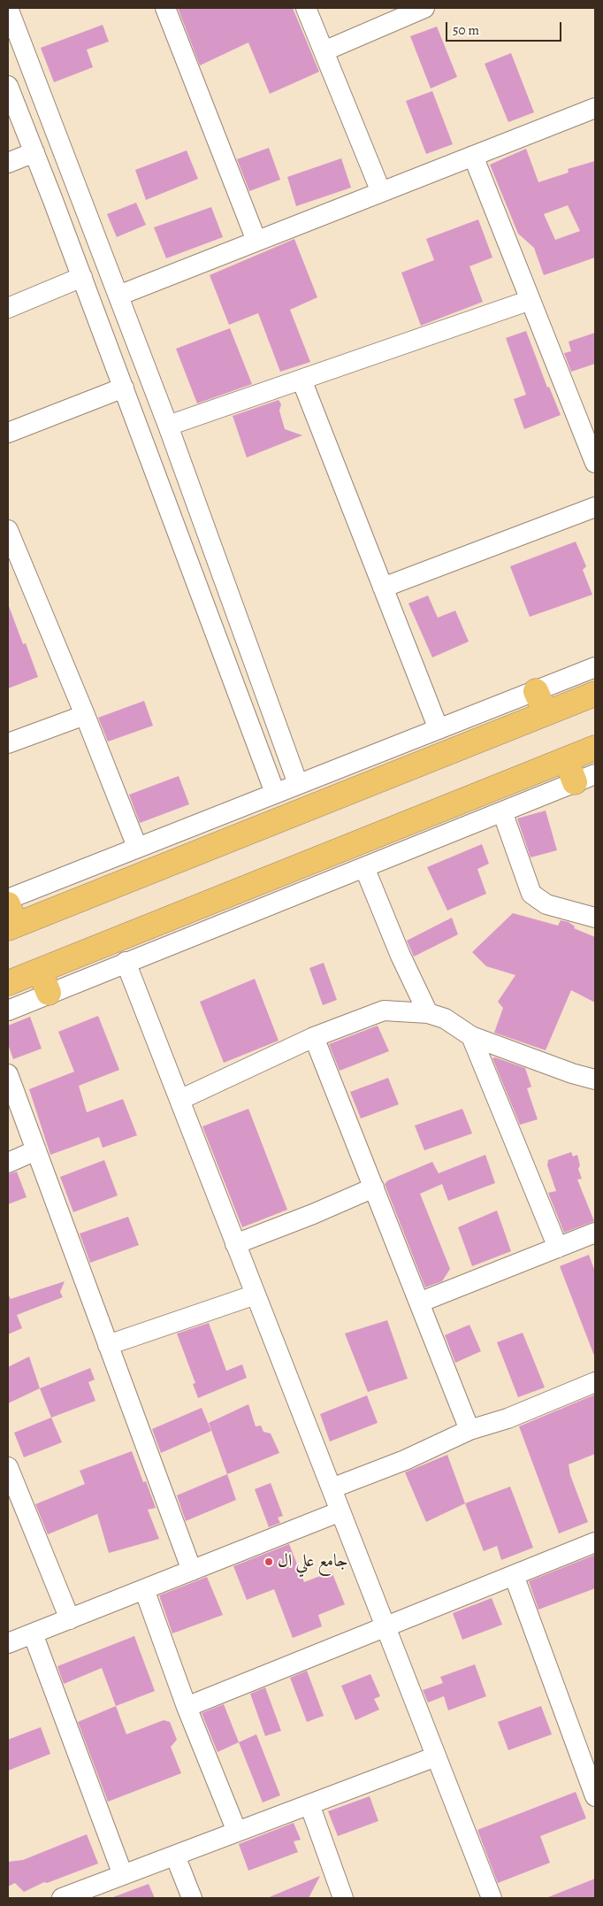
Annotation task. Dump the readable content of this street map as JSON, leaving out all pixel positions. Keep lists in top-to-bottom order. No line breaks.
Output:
{"places":["جامع علي ال"],"scale_bar":"50 m"}
